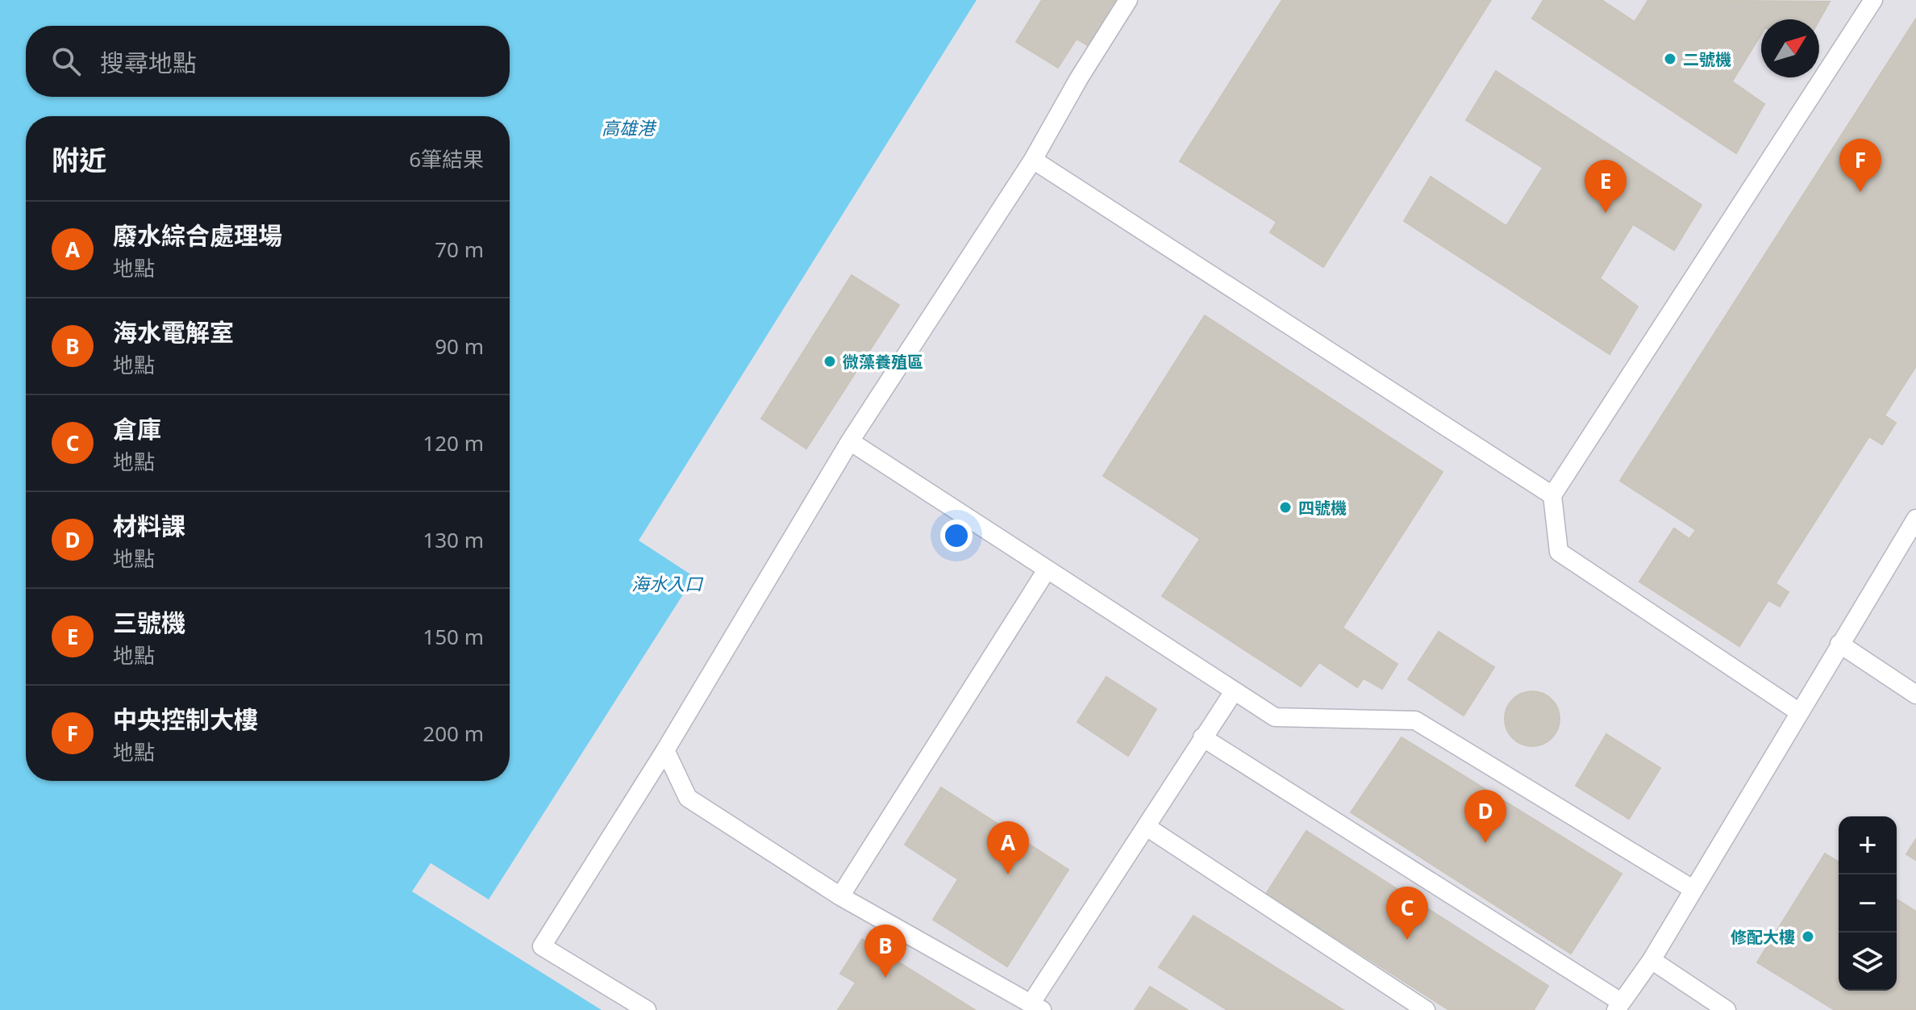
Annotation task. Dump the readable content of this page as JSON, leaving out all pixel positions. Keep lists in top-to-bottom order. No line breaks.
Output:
{"water":["高雄港","海水入口"],"places":["二號機","微藻養殖區","四號機","修配大樓"],"north":"top right","page":{"search":"搜尋地點","heading":["附近","6筆結果"],"pins":["F","E","D","A","C","B"],"list":[{"mark":"A","name":"廢水綜合處理場","note":"地點","value":"70 m"},{"mark":"B","name":"海水電解室","note":"地點","value":"90 m"},{"mark":"C","name":"倉庫","note":"地點","value":"120 m"},{"mark":"D","name":"材料課","note":"地點","value":"130 m"},{"mark":"E","name":"三號機","note":"地點","value":"150 m"},{"mark":"F","name":"中央控制大樓","note":"地點","value":"200 m"}],"map_buttons":["+","−"]}}
